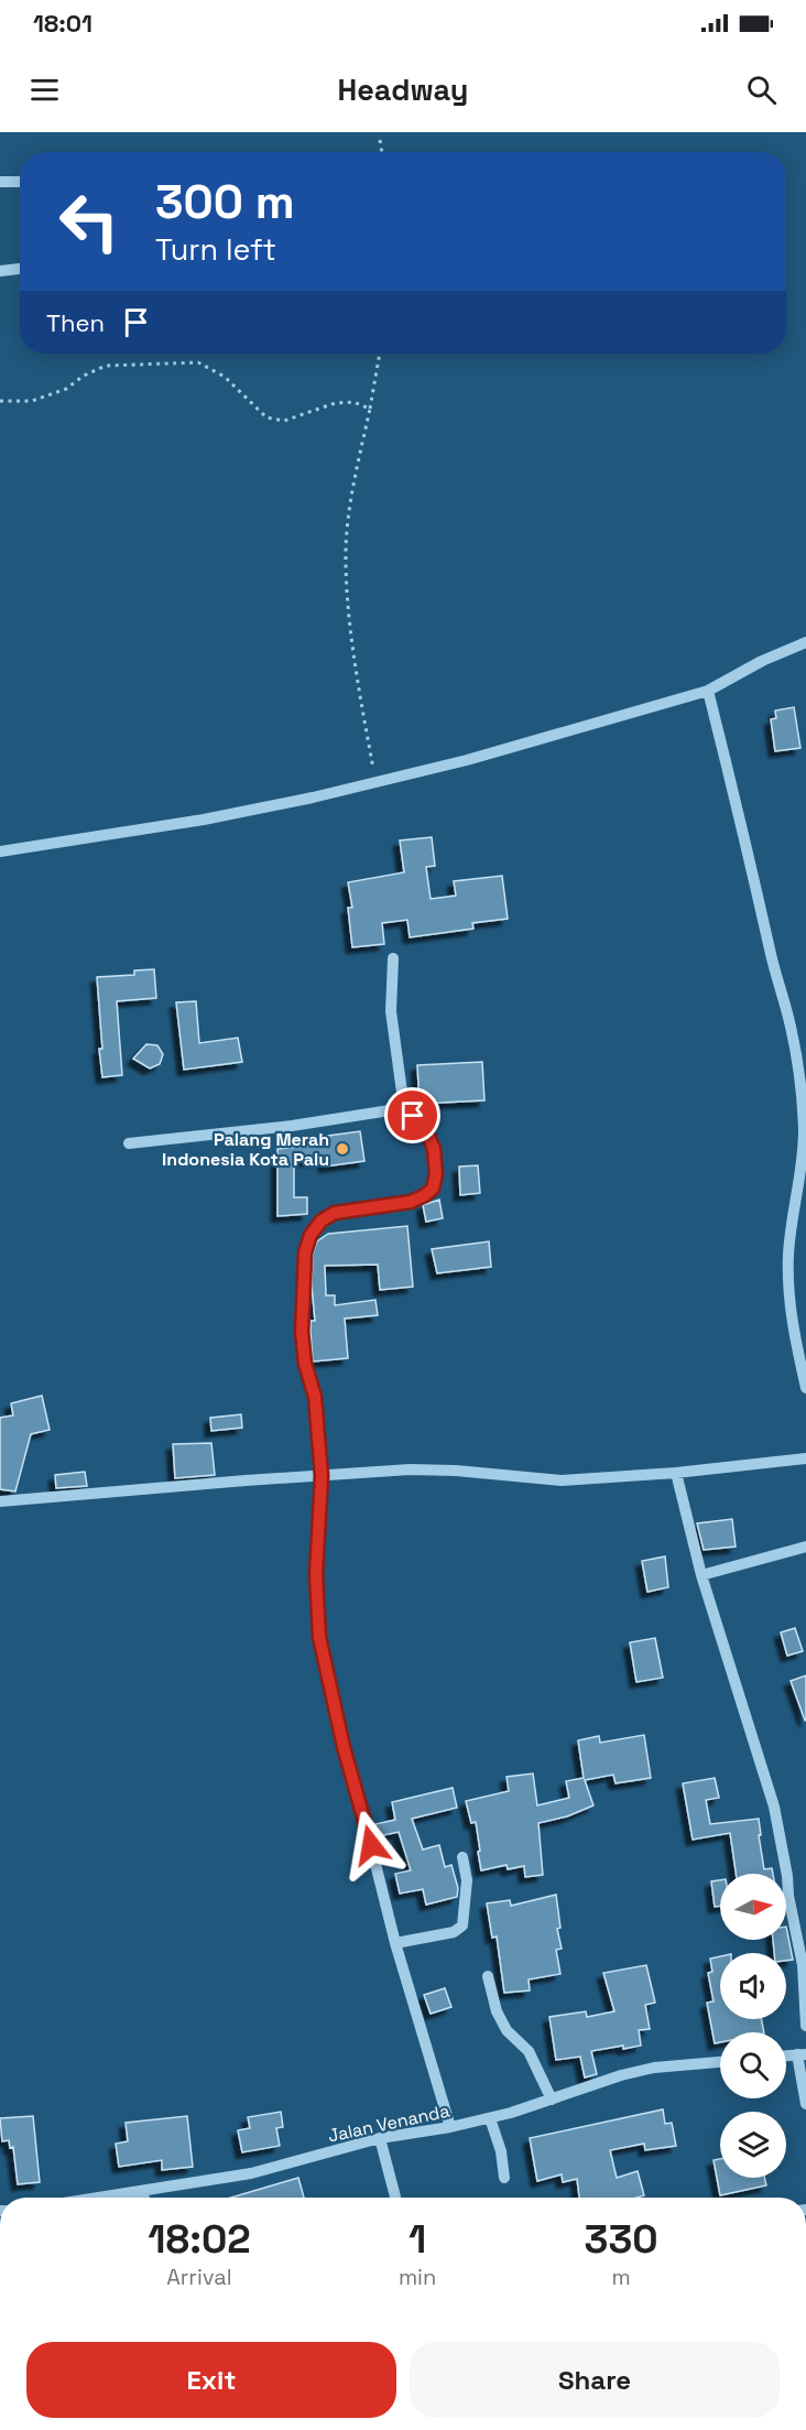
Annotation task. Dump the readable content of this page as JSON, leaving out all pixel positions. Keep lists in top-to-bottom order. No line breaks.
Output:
{"streets":{"street":["Jalan Venanda"]},"places":["Palang Merah Indonesia Kota Palu"],"north":"right","page":{"status":"18:01","header":"Headway","turn":["300 m","Turn left"],"then":"Then","eta":["18:02","Arrival","1","min","330","m"],"buttons":["Exit","Share"]}}
